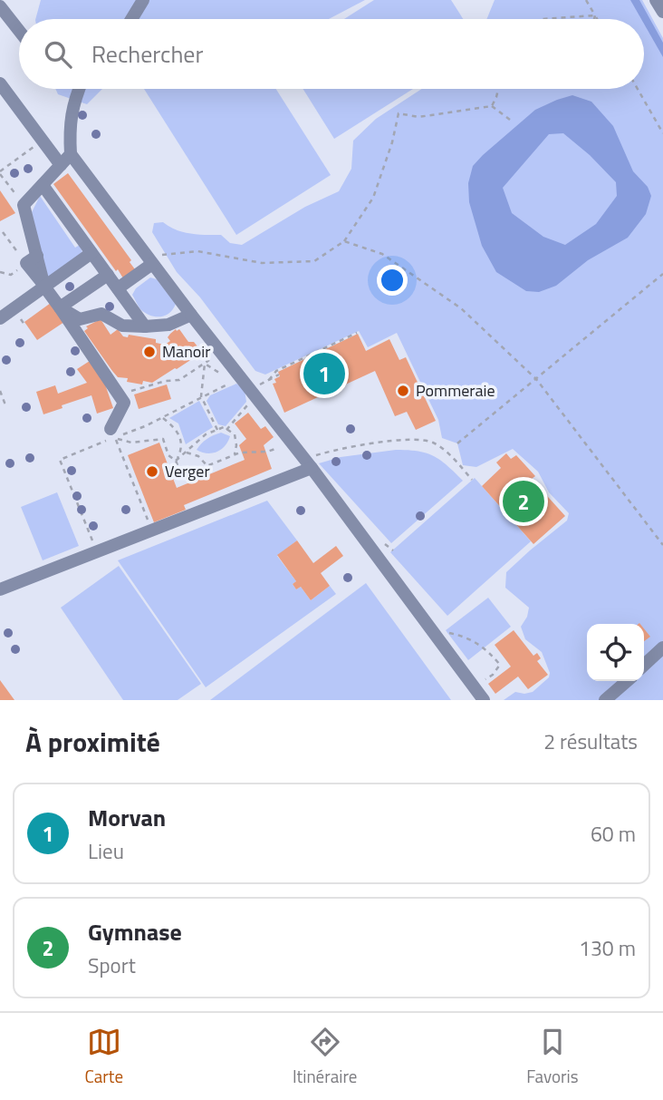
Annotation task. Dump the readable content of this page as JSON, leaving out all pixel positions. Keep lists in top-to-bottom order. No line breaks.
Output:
{"places":["Manoir","Pommeraie","Verger"],"page":{"search":"Rechercher","pins":["1","2"],"heading":["À proximité","2 résultats"],"list":[{"mark":"1","name":"Morvan","note":"Lieu","value":"60 m"},{"mark":"2","name":"Gymnase","note":"Sport","value":"130 m"}],"nav":["Carte","Itinéraire","Favoris"]}}
